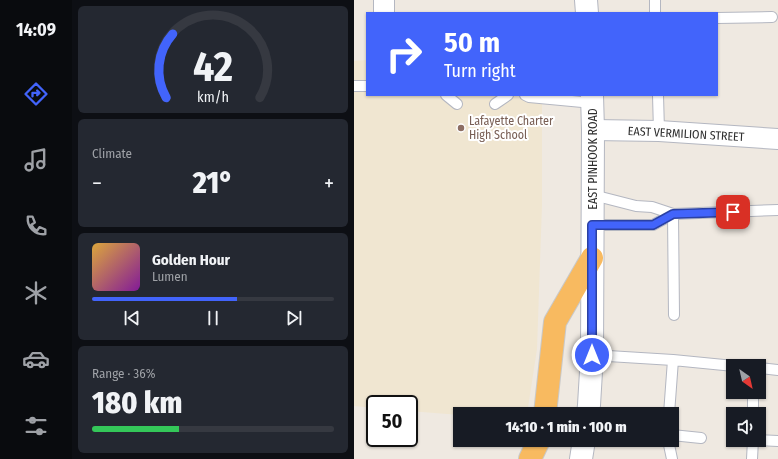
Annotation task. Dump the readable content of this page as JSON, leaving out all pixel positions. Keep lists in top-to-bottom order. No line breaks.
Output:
{"streets":{"main road":["EAST PINHOOK ROAD"],"street":["EAST VERMILION STREET"]},"crossings":[["EAST VERMILION STREET","EAST PINHOOK ROAD"]],"places":["Lafayette Charter High School"],"north":"bottom right","page":{"tabs":"14:09","turn":["50 m","Turn right"],"tile":["Climate",["Range · 36%","180 km"]],"heat":["−","21°","+"],"song":["Golden Hour","Lumen"],"limit":"50","trip":"14:10 · 1 min · 100 m","gauge":["42","km/h"]}}
